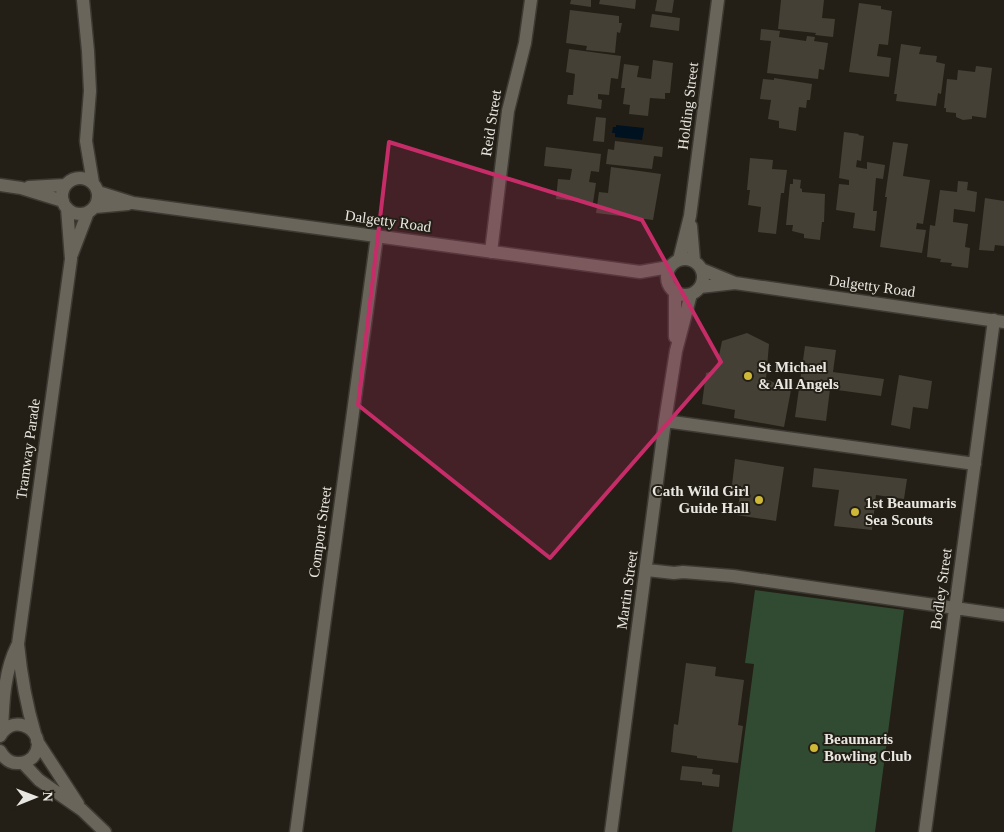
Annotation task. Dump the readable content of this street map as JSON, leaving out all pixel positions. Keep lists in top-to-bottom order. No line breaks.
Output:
{"streets":{"street":["Holding Street","Reid Street","Dalgetty Road","Tramway Parade","Comport Street","Bodley Street","Martin Street"]},"crossings":[["Holding Street","Dalgetty Road"],["Holding Street","Martin Street"],["Reid Street","Dalgetty Road"],["Dalgetty Road","Tramway Parade"],["Dalgetty Road","Comport Street"],["Dalgetty Road","Bodley Street"],["Dalgetty Road","Martin Street"]],"places":["St Michael & All Angels","Cath Wild Girl Guide Hall","1st Beaumaris Sea Scouts","Beaumaris Bowling Club"],"north":"right"}
